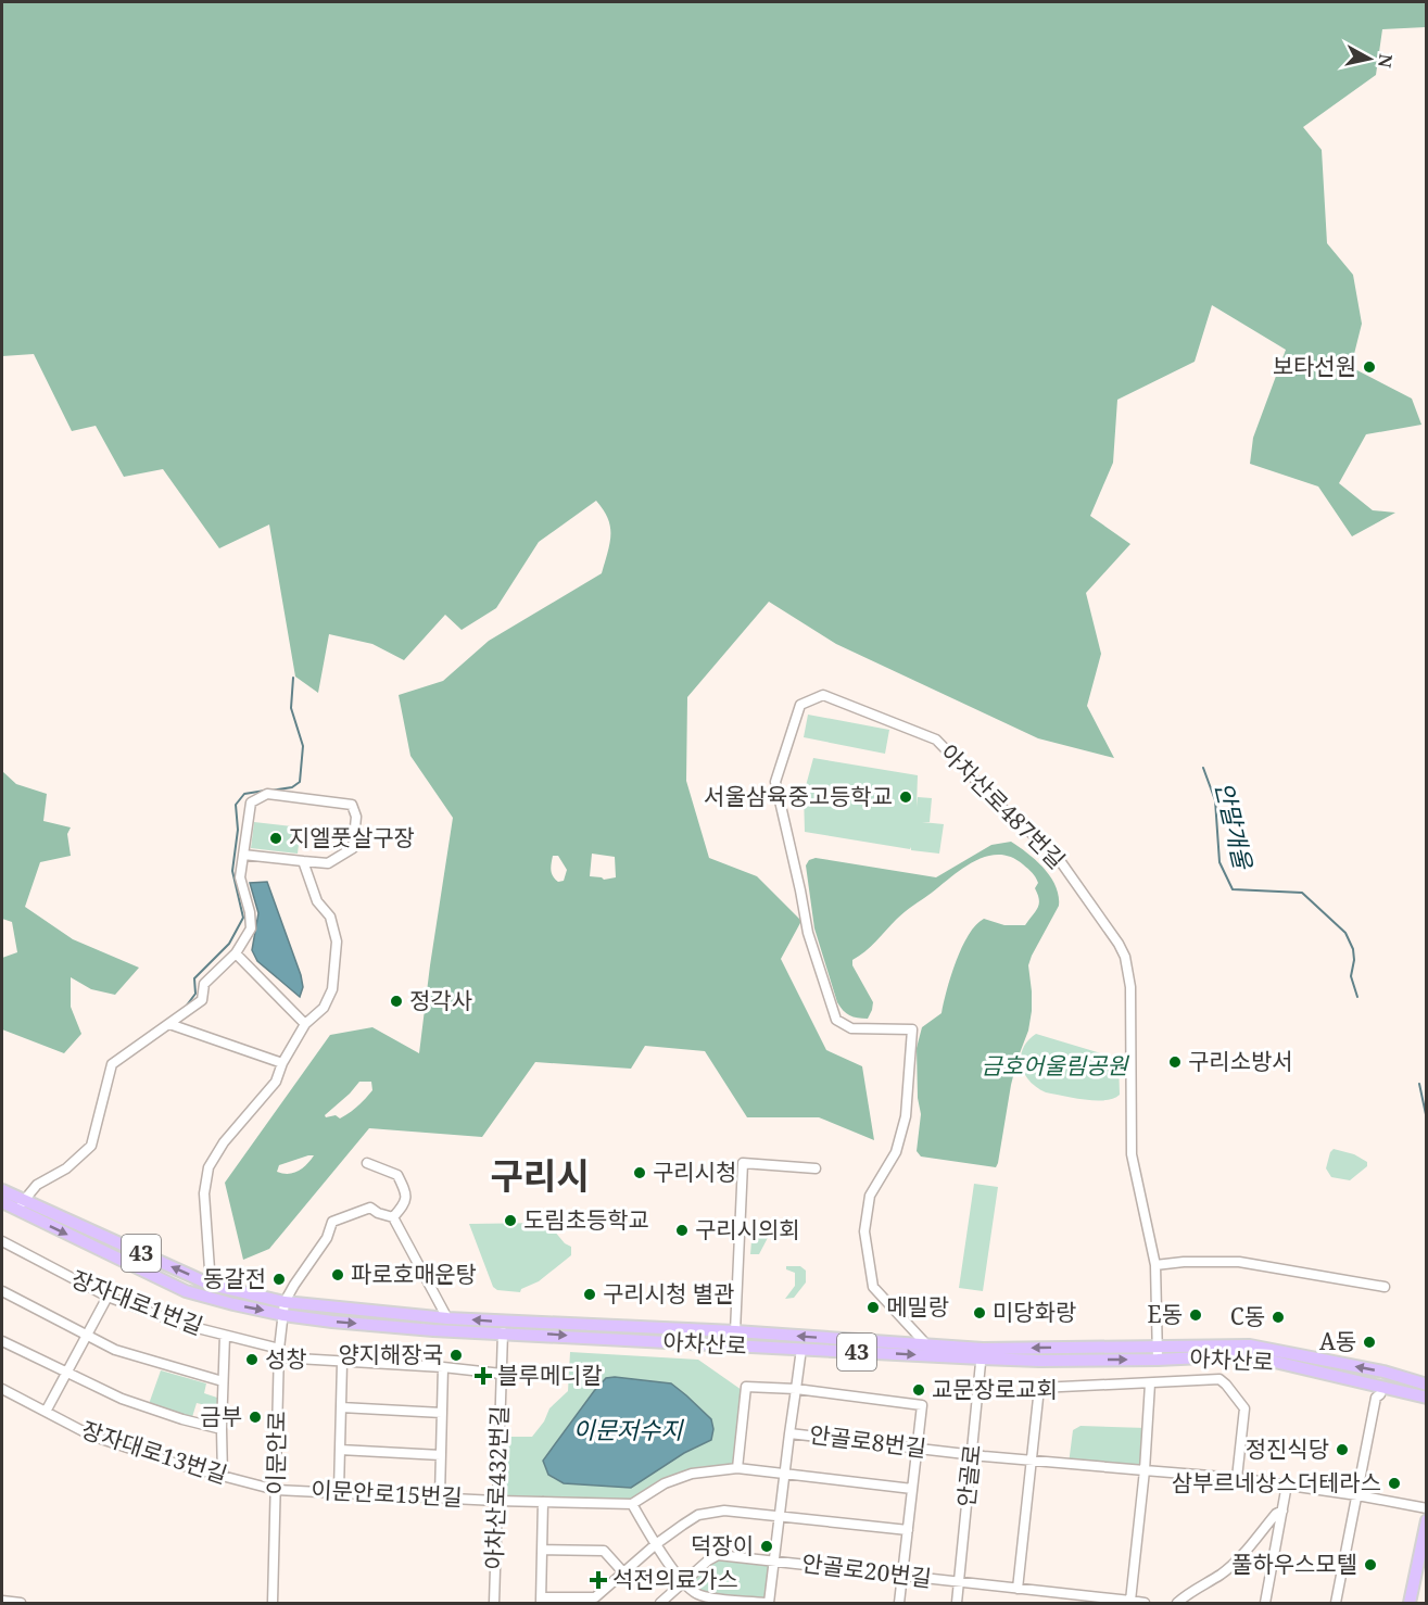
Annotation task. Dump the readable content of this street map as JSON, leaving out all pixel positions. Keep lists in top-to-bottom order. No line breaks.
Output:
{"streets":{"main road":["43","아차산로"],"street":["아차산로487번길","장자대로1번길","안골로8번길","장자대로13번길","이문안로","안골로","아차산로432번길","이문안로15번길","안골로20번길"]},"crossings":[["아차산로487번길","아차산로"],["장자대로1번길","이문안로"],["장자대로1번길","아차산로432번길"],["아차산로","안골로8번길"],["아차산로","이문안로"],["아차산로","안골로"],["아차산로","아차산로432번길"],["안골로8번길","안골로"],["안골로8번길","안골로20번길"],["장자대로13번길","이문안로"],["장자대로13번길","이문안로15번길"],["이문안로","이문안로15번길"],["안골로","안골로20번길"],["아차산로432번길","이문안로15번길"]],"districts":["구리시"],"water":["안말개울","이문저수지"],"parks":["금호어울림공원"],"places":{"other":["보타선원","서울삼육중고등학교","지엘풋살구장","정각사","구리소방서","구리시청","도림초등학교","구리시의회","파로호매운탕","동갈전","구리시청 별관","메밀랑","미당화랑","E동","C동","A동","양지해장국","성창","교문장로교회","금부","정진식당","삼부르네상스더테라스","덕장이","풀하우스모텔"],"health":["블루메디칼","석전의료가스"]},"north":"right"}
